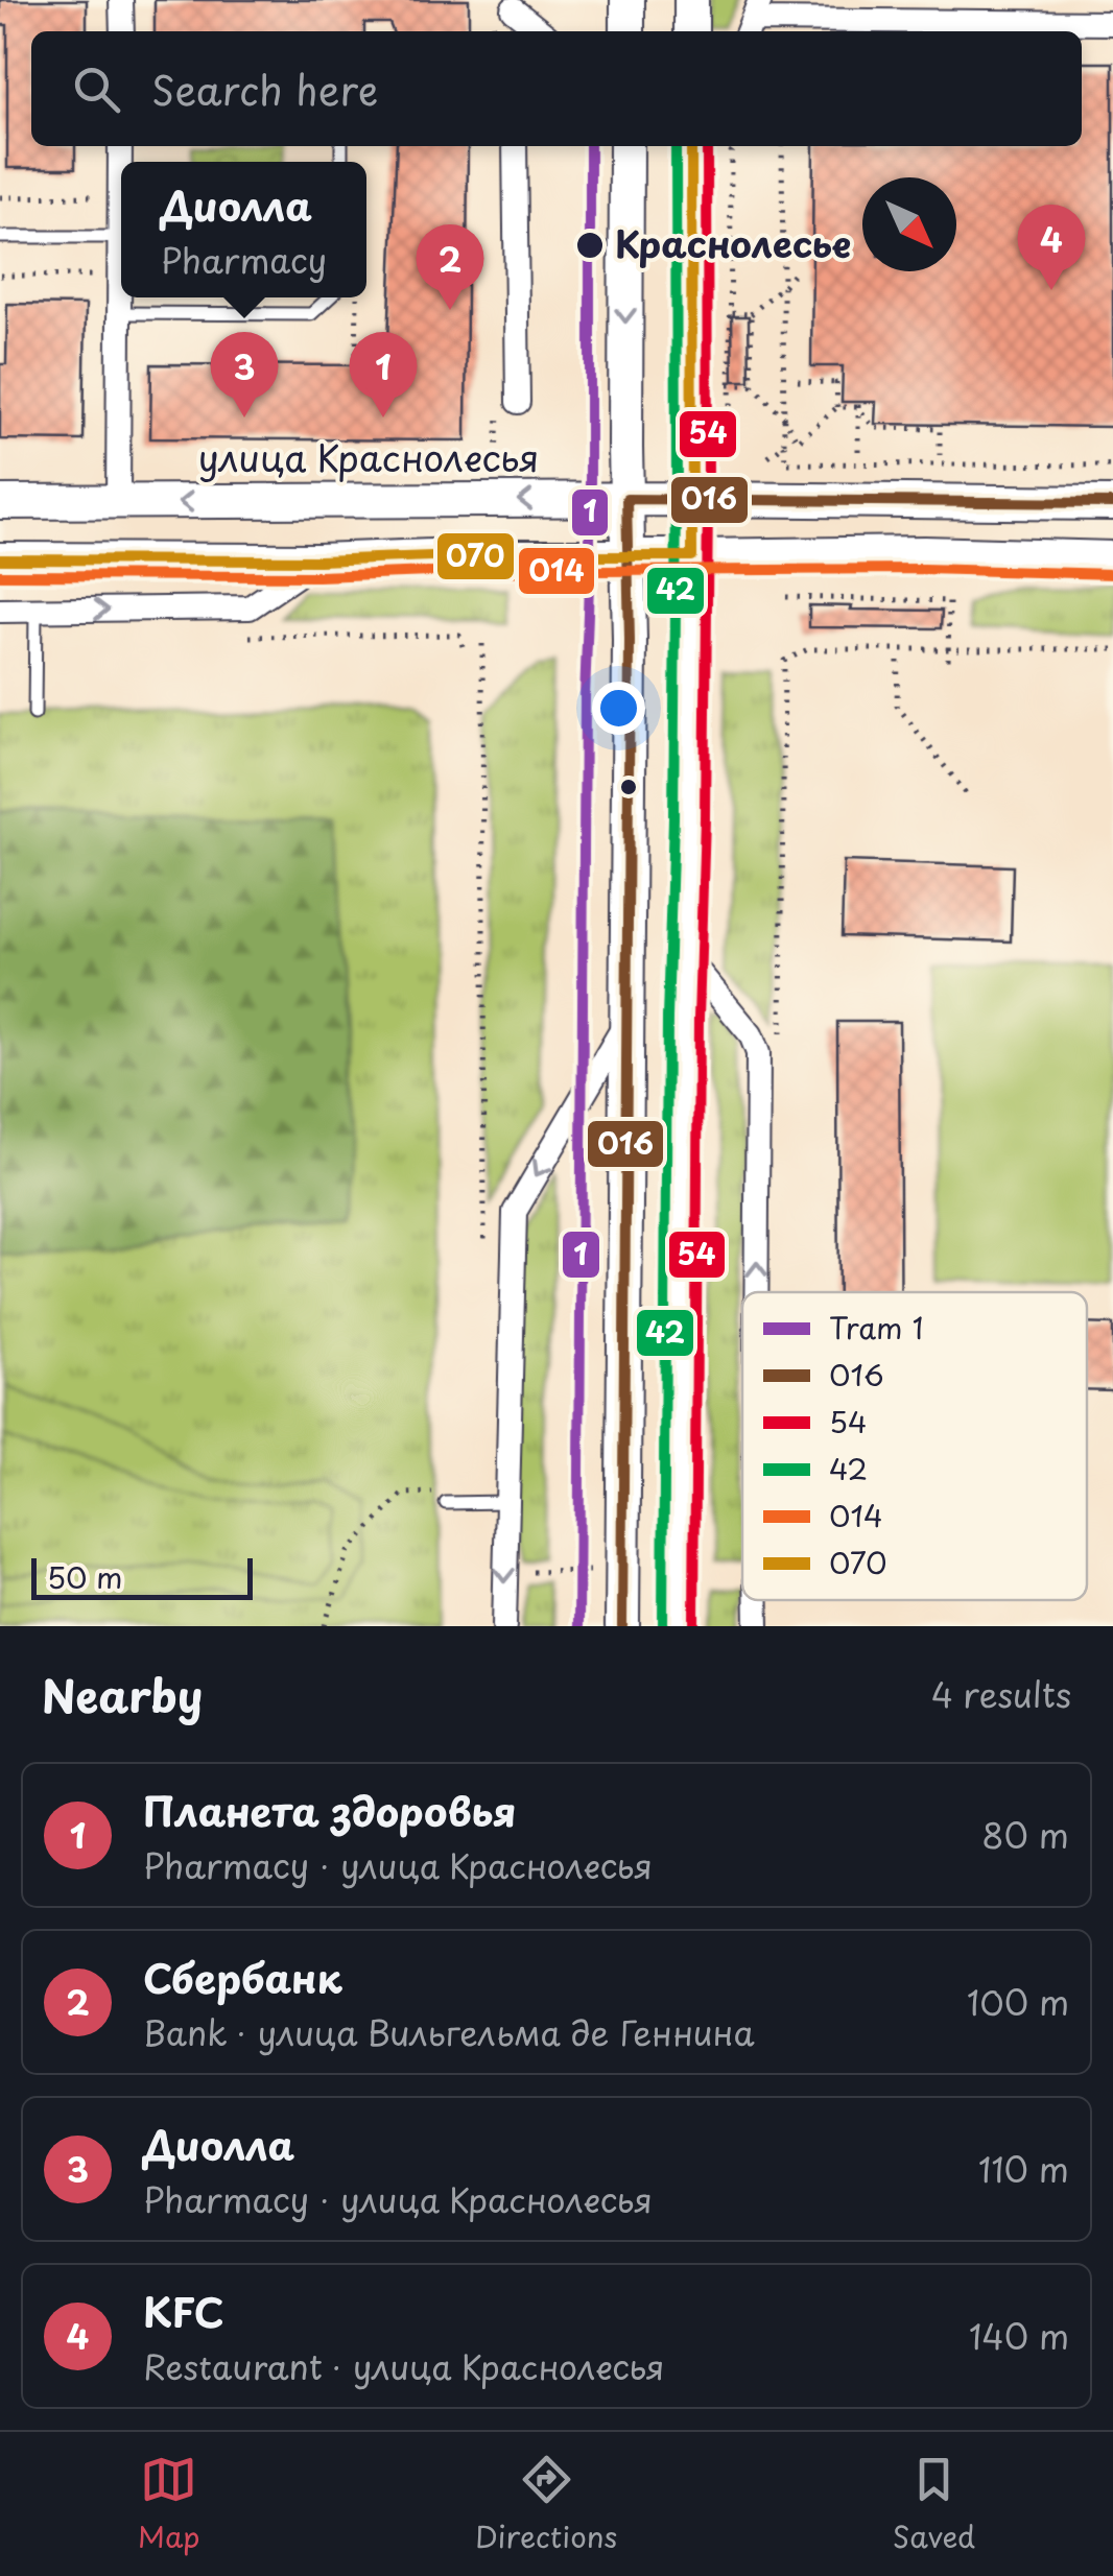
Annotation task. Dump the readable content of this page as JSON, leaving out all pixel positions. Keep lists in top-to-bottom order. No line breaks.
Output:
{"streets":{"main road":["улица Краснолесья"]},"places":["Краснолесье"],"lines":["tram line 1","transit line 54","transit line 42","transit line 070","transit line 016","transit line 014"],"legend":["Tram 1","016","54","42","014","070"],"scale_bar":"50 m","north":"bottom right","page":{"search":"Search here","popup":["Диолла","Pharmacy"],"pins":["4","2","1","3"],"scale":"50 m","heading":["Nearby","4 results"],"list":[{"mark":"1","name":"Планета здоровья","note":"Pharmacy · улица Краснолесья","value":"80 m"},{"mark":"2","name":"Сбербанк","note":"Bank · улица Вильгельма де Геннина","value":"100 m"},{"mark":"3","name":"Диолла","note":"Pharmacy · улица Краснолесья","value":"110 m"},{"mark":"4","name":"KFC","note":"Restaurant · улица Краснолесья","value":"140 m"}],"nav":["Map","Directions","Saved"]}}
